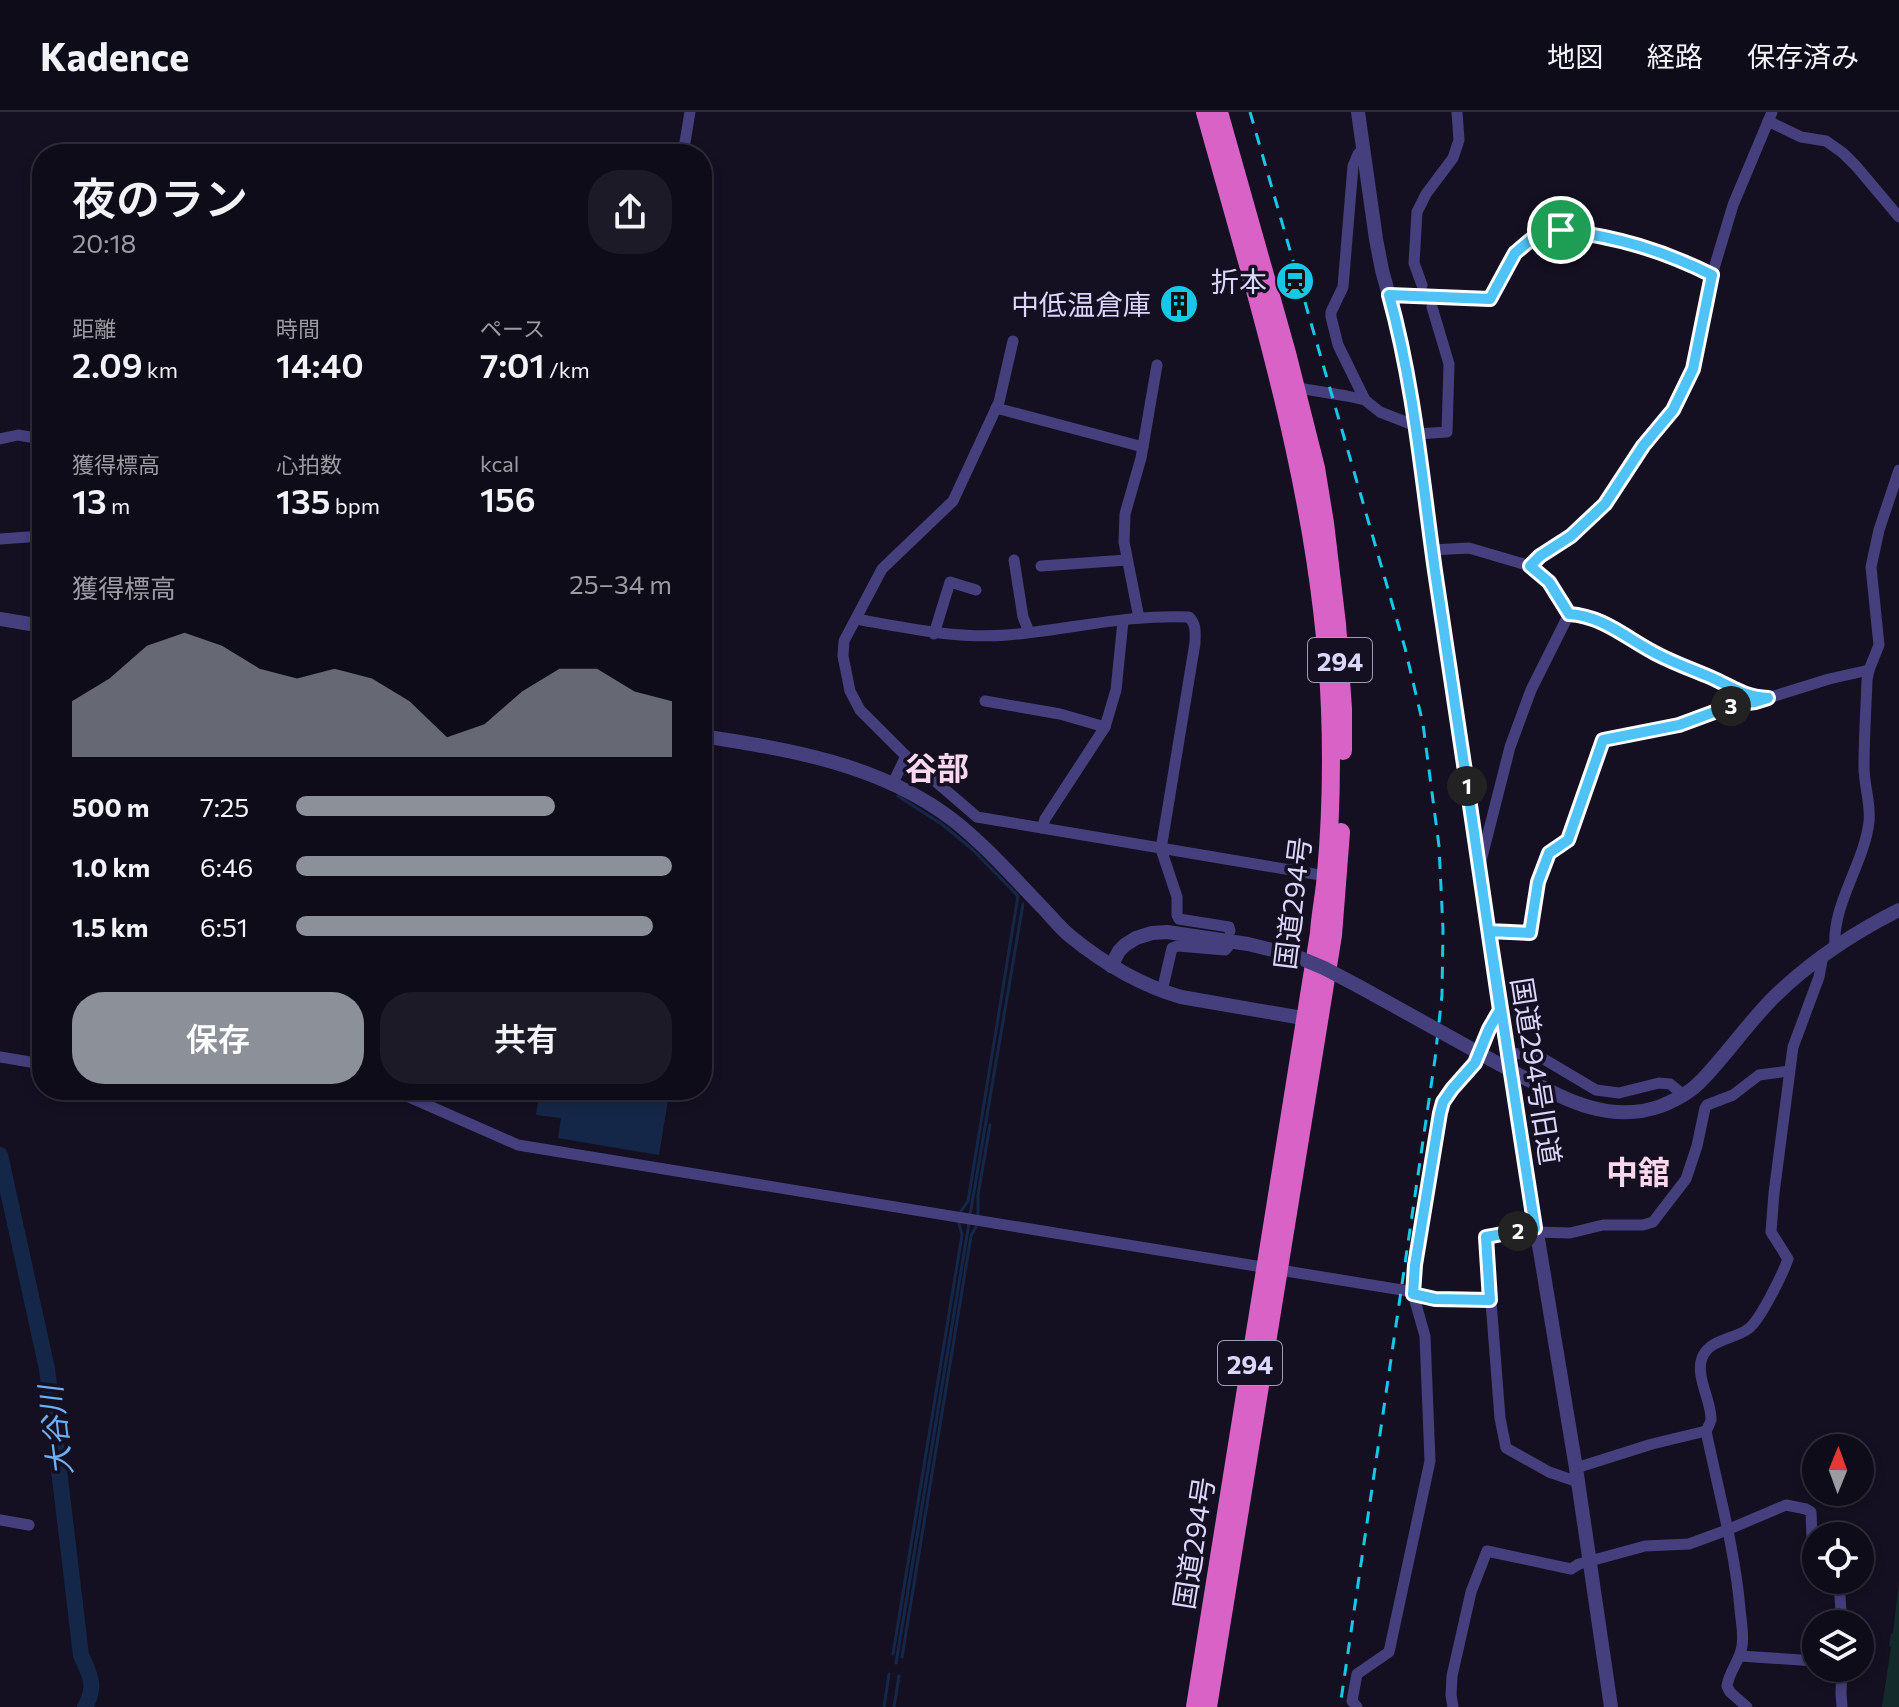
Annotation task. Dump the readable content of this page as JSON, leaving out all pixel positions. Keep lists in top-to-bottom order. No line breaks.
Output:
{"streets":{"highway":["294","国道294号"],"street":["国道294号旧道"]},"districts":["谷部","中舘"],"water":["大谷川"],"places":{"station":["折本"],"building":["中低温倉庫"]},"north":"top","page":{"header":"Kadence","nav":["地図","経路","保存済み"],"heading":["夜のラン","20:18"],"stats":[["距離","2.09 km"],["時間","14:40"],["ペース","7:01 /km"],["獲得標高","13 m"],["心拍数","135 bpm"],["kcal","156"]],"chart":["獲得標高","25–34 m"],"pins":["3","1","2"],"list":[{"name":"500 m","note":"7:25"},{"name":"1.0 km","note":"6:46"},{"name":"1.5 km","note":"6:51"}],"buttons":["保存","共有"]}}
